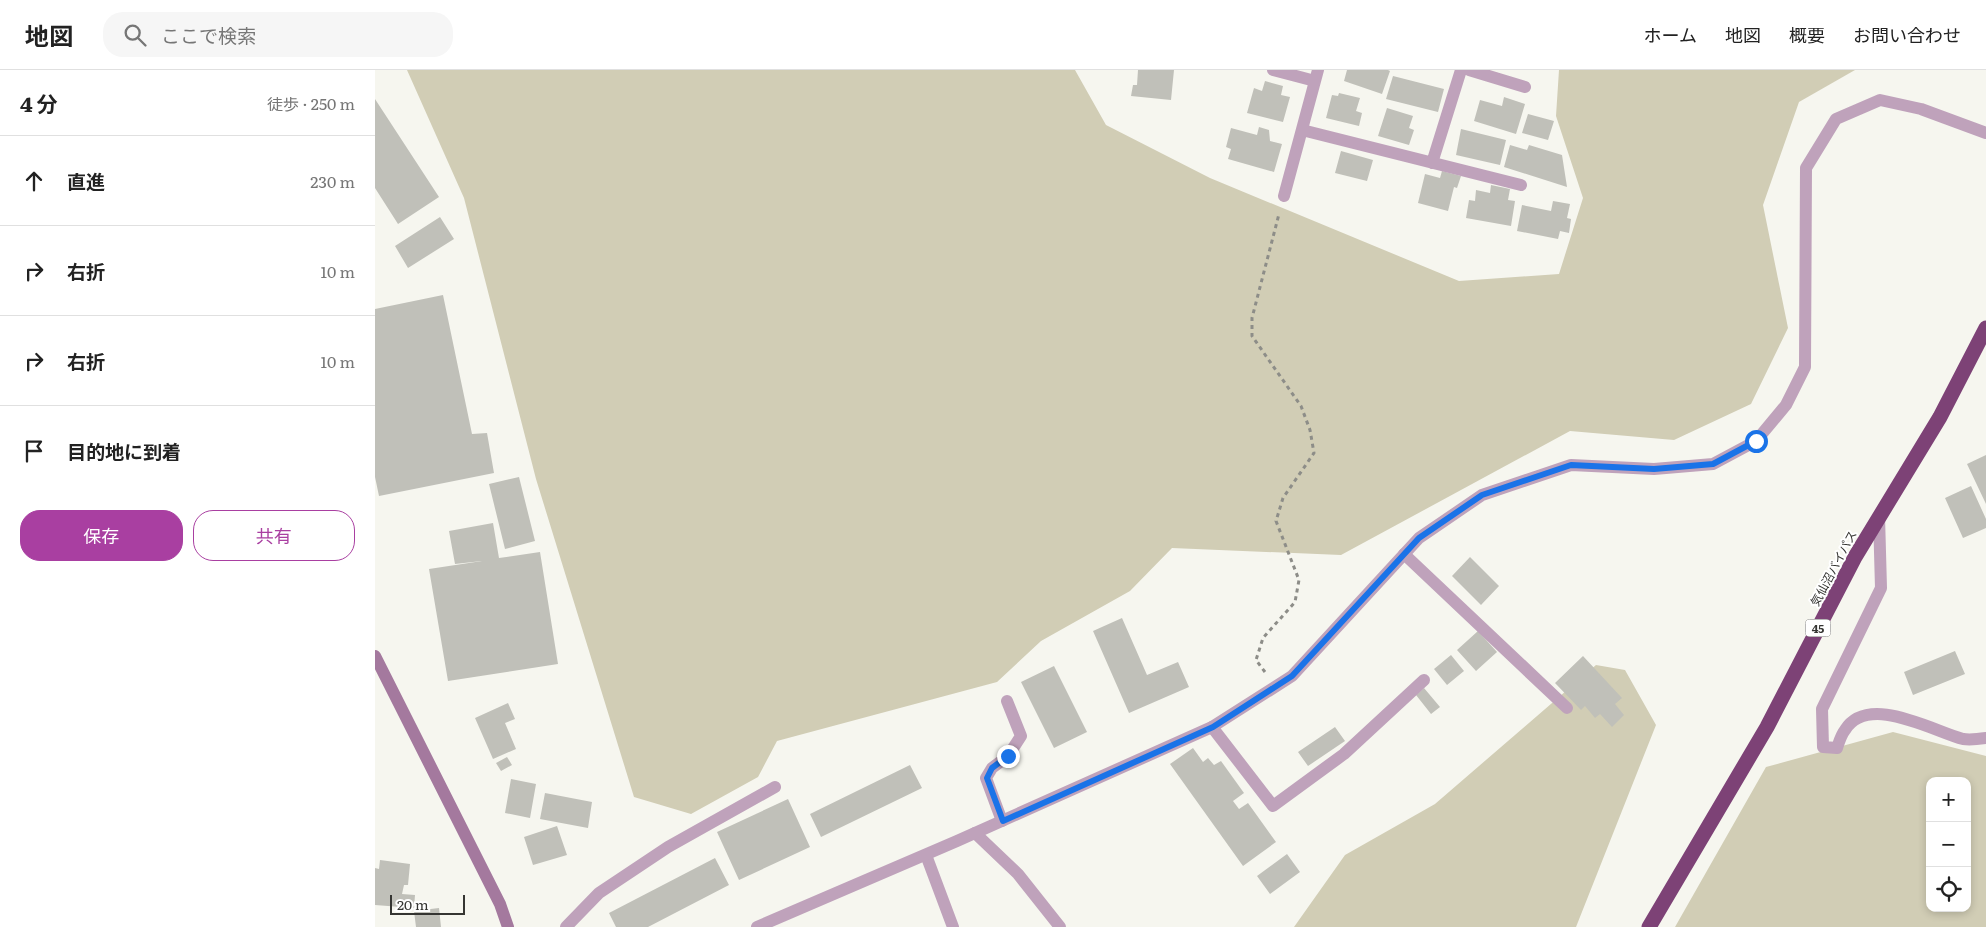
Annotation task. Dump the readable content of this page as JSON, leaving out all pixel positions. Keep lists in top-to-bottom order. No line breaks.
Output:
{"streets":{"highway":["気仙沼バイパス","45"]},"scale_bar":"20 m","page":{"header":"地図","search":"ここで検索","nav":["ホーム","地図","概要","お問い合わせ"],"heading":["4 分","徒歩 · 250 m"],"list":[["直進","230 m"],["右折","10 m"],["右折","10 m"],"目的地に到着"],"buttons":["保存","共有"],"map_buttons":["+","−"],"scale":"20 m"}}
